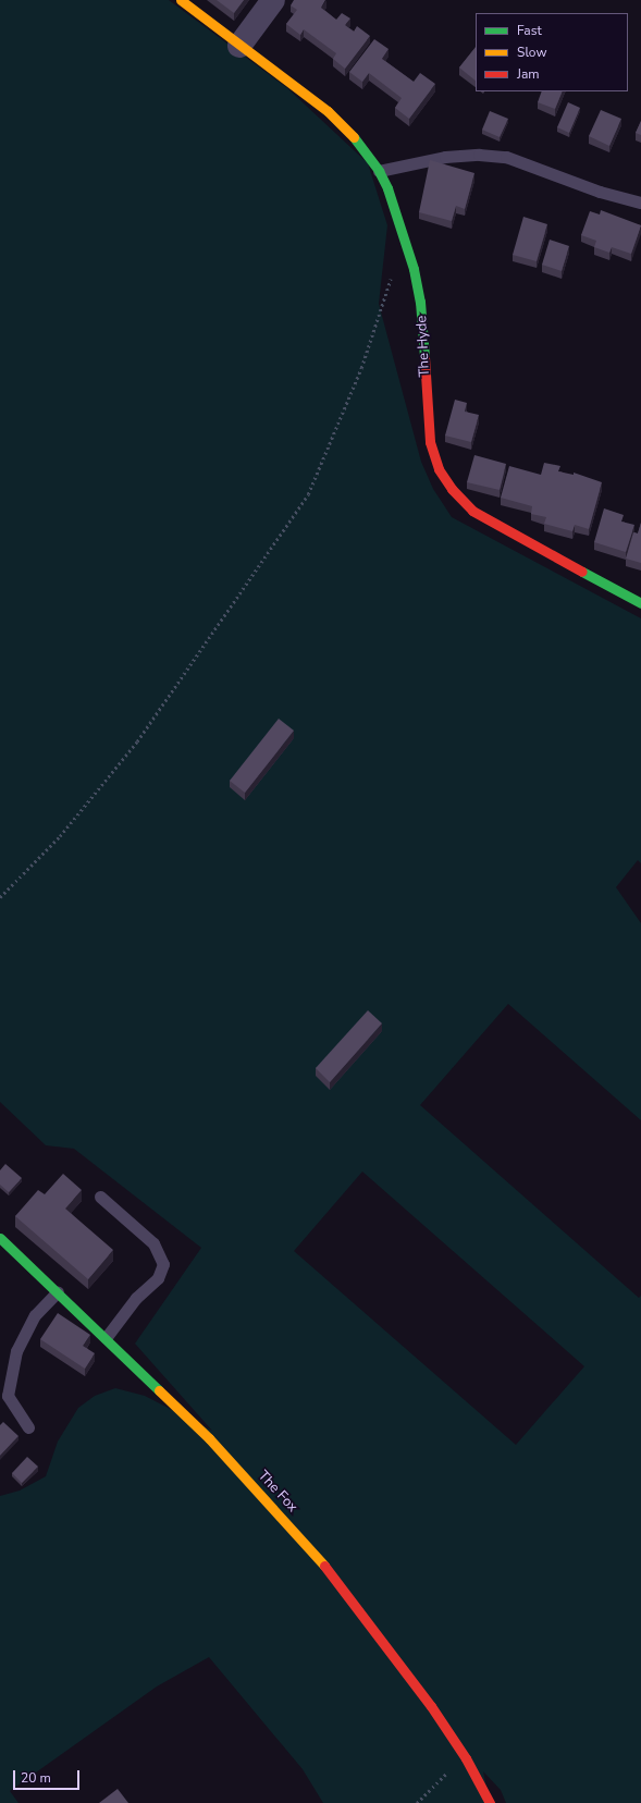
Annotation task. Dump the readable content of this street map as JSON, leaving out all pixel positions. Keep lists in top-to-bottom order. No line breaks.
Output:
{"streets":{"street":["The Hyde","The Fox"]},"legend":["Fast","Slow","Jam"],"scale_bar":"20 m"}
